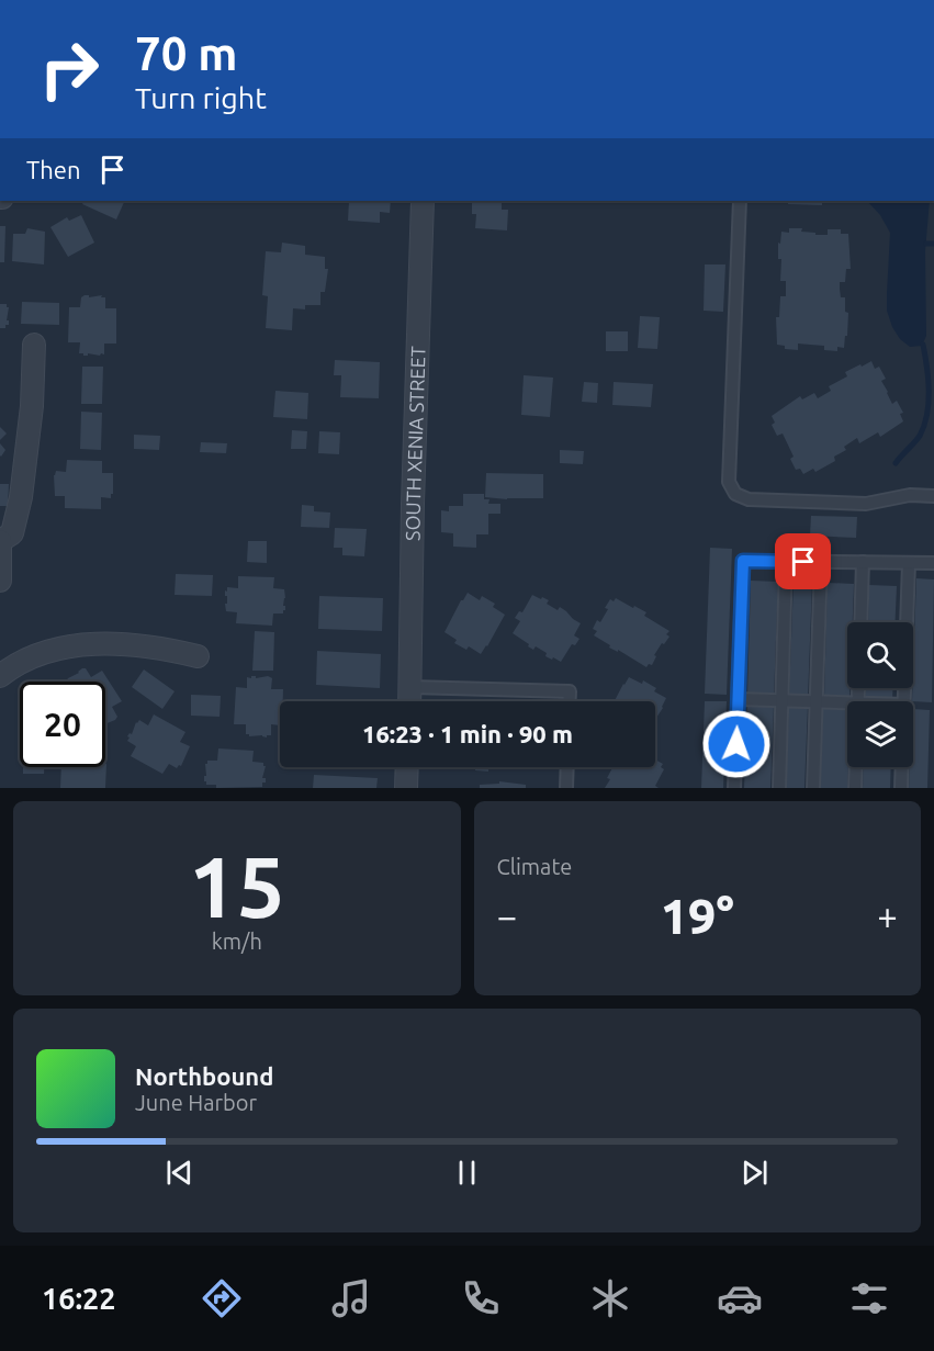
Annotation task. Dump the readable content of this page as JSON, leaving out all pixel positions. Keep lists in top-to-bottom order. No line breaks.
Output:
{"streets":{"street":["SOUTH XENIA STREET"]},"page":{"turn":["70 m","Turn right"],"then":"Then","limit":"20","trip":"16:23 · 1 min · 90 m","tile":[["15","km/h"],"Climate"],"heat":["−","19°","+"],"song":["Northbound","June Harbor"],"tabs":"16:22"}}
